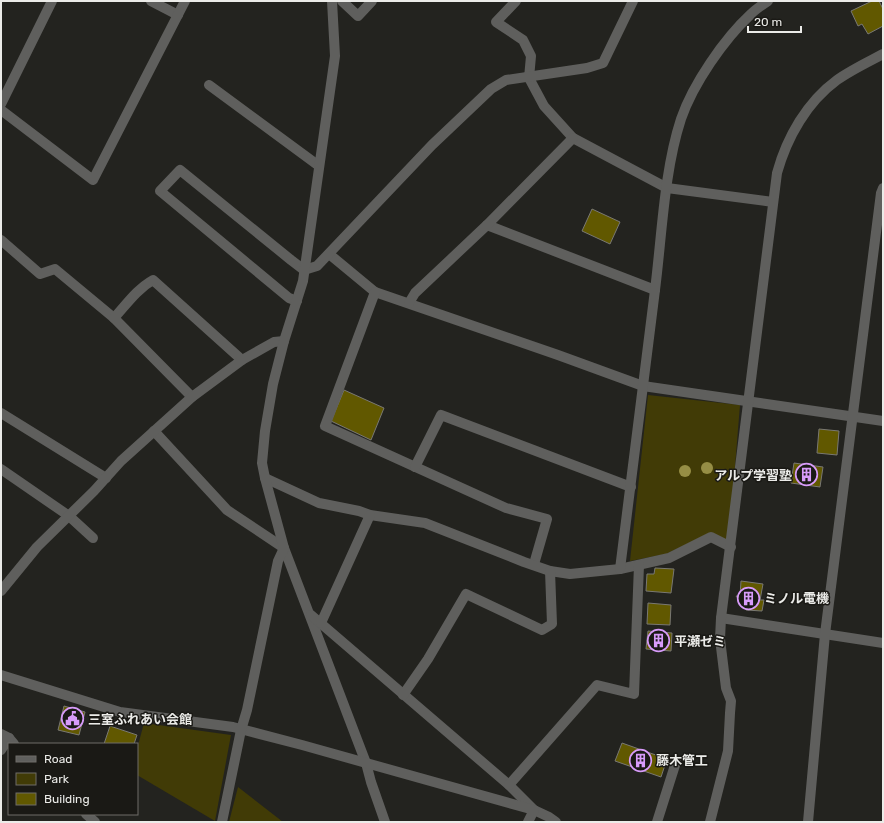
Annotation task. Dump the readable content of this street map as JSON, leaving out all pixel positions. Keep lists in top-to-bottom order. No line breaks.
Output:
{"places":{"building":["アルプ学習塾","ミノル電機","平瀬ゼミ","藤木管工"],"public building":["三室ふれあい会館"]},"legend":["Road","Park","Building"],"scale_bar":"20 m"}
